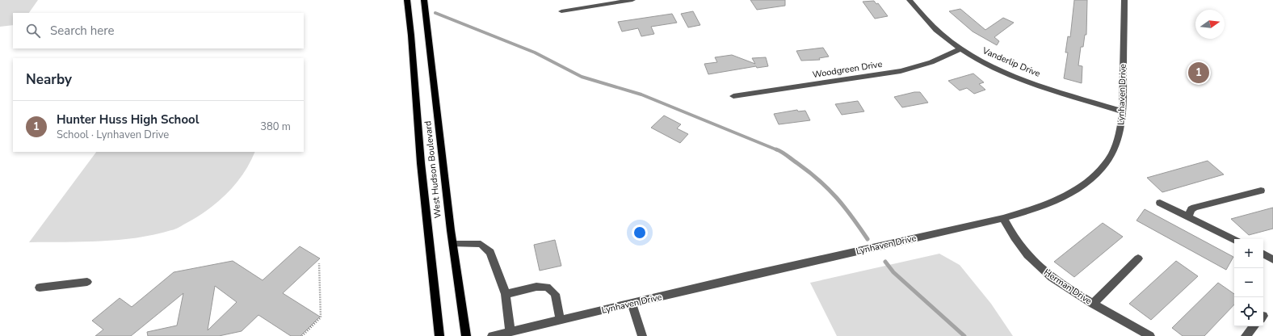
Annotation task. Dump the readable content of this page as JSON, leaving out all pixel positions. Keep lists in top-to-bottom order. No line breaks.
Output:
{"streets":{"main road":["West Hudson Boulevard"],"street":["Vanderlip Drive","Woodgreen Drive","Lynhaven Drive","Herman Drive"]},"crossings":[["Vanderlip Drive","Woodgreen Drive"],["Vanderlip Drive","Lynhaven Drive"],["Lynhaven Drive","Herman Drive"]],"north":"right","page":{"search":"Search here","heading":"Nearby","pins":"1","list":[{"mark":"1","name":"Hunter Huss High School","note":"School · Lynhaven Drive","value":"380 m"}],"map_buttons":["+","−"]}}
